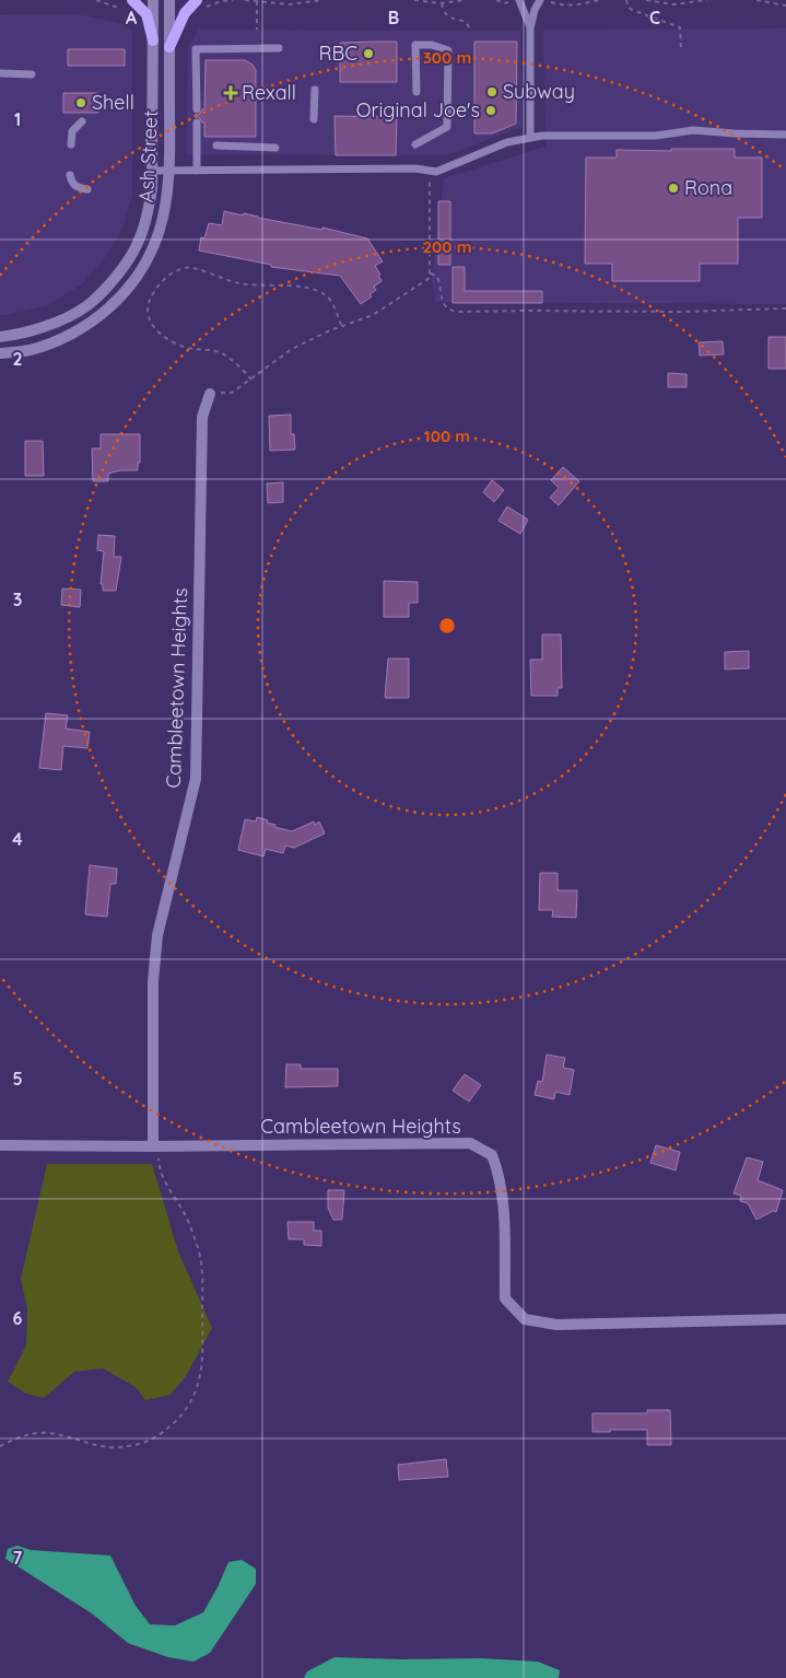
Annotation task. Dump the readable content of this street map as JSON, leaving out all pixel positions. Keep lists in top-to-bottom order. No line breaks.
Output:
{"streets":{"street":["Ash Street","Cambleetown Heights"]},"places":{"other":["RBC","Subway","Shell","Original Joe's","Rona"],"health":["Rexall"]},"grid":{"columns":["A","B","C"],"rows":["1","2","3","4","5","6","7"]},"rings":["300 m","200 m","100 m"]}
